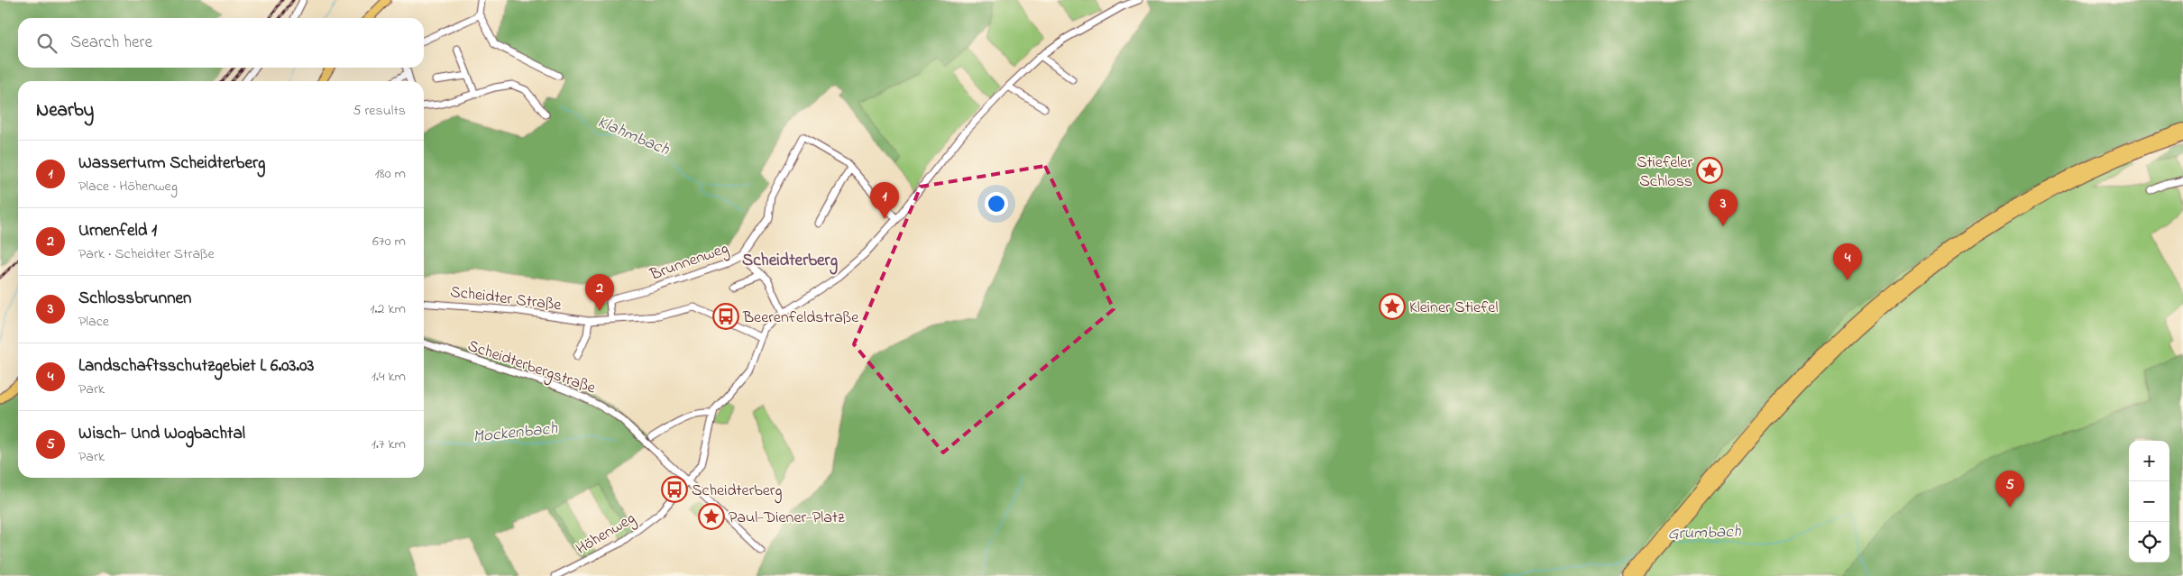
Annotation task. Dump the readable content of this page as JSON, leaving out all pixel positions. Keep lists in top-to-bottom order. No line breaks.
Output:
{"streets":{"street":["Brunnenweg","Scheidter Straße","Scheidterbergstraße","Höhenweg"]},"crossings":[["Brunnenweg","Scheidter Straße"],["Scheidter Straße","Höhenweg"],["Scheidterbergstraße","Höhenweg"]],"districts":["Scheidterberg"],"water":["Klahmbach","Mockenbach","Grumbach"],"places":{"place":["Stiefeler Schloss","Kleiner Stiefel","Paul-Diener-Platz"],"bus stop":["Beerenfeldstraße","Scheidterberg"]},"page":{"search":"Search here","heading":["Nearby","5 results"],"list":[{"mark":"1","name":"Wasserturm Scheidterberg","note":"Place · Höhenweg","value":"180 m"},{"mark":"2","name":"Urnenfeld 1","note":"Park · Scheidter Straße","value":"670 m"},{"mark":"3","name":"Schlossbrunnen","note":"Place","value":"1.2 km"},{"mark":"4","name":"Landschaftsschutzgebiet L 6.03.03","note":"Park","value":"1.4 km"},{"mark":"5","name":"Wisch- Und Wogbachtal","note":"Park","value":"1.7 km"}],"pins":["1","3","4","2","5"],"map_buttons":["+","−"]}}
